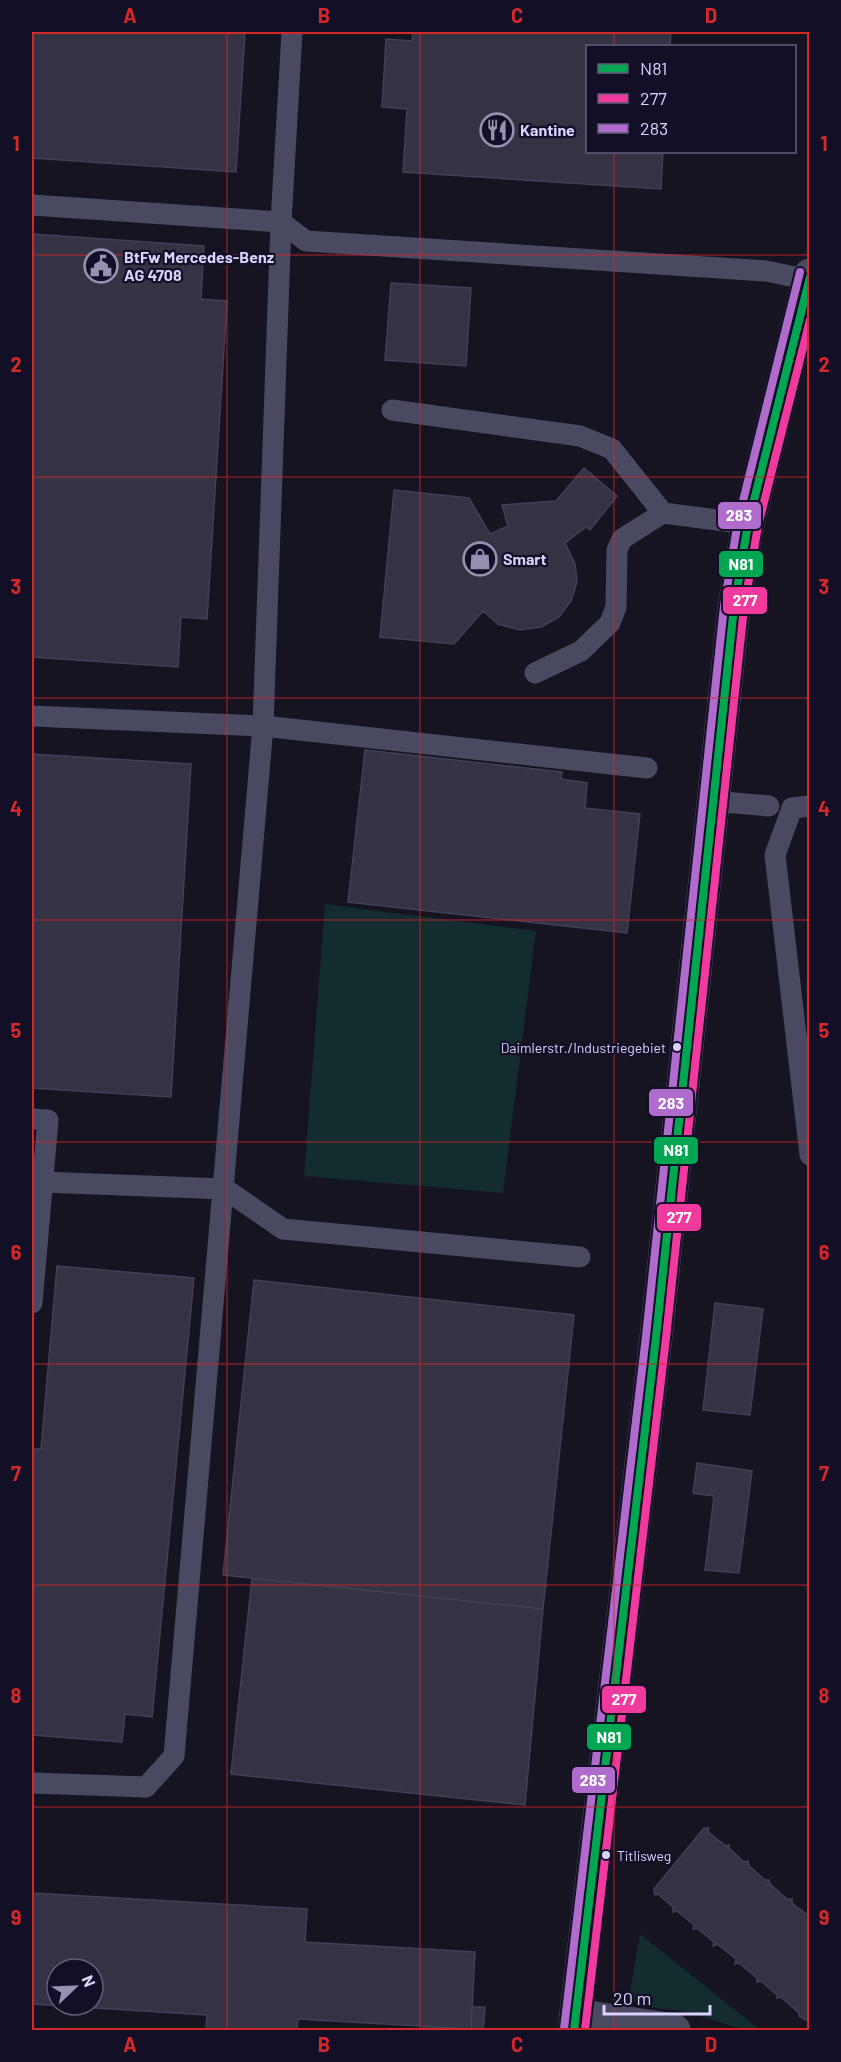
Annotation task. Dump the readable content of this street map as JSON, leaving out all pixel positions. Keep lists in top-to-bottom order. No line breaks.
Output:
{"places":{"restaurant":["Kantine"],"public building":["BtFw Mercedes-Benz AG 4708"],"shop":["Smart"],"other":["Daimlerstr./Industriegebiet","Titlisweg"]},"lines":["transit line 283","transit line N81","transit line 277"],"legend":["N81","277","283"],"scale_bar":"20 m","north":"top right","grid":{"columns":["A","B","C","D"],"rows":["1","2","3","4","5","6","7","8","9"]}}
